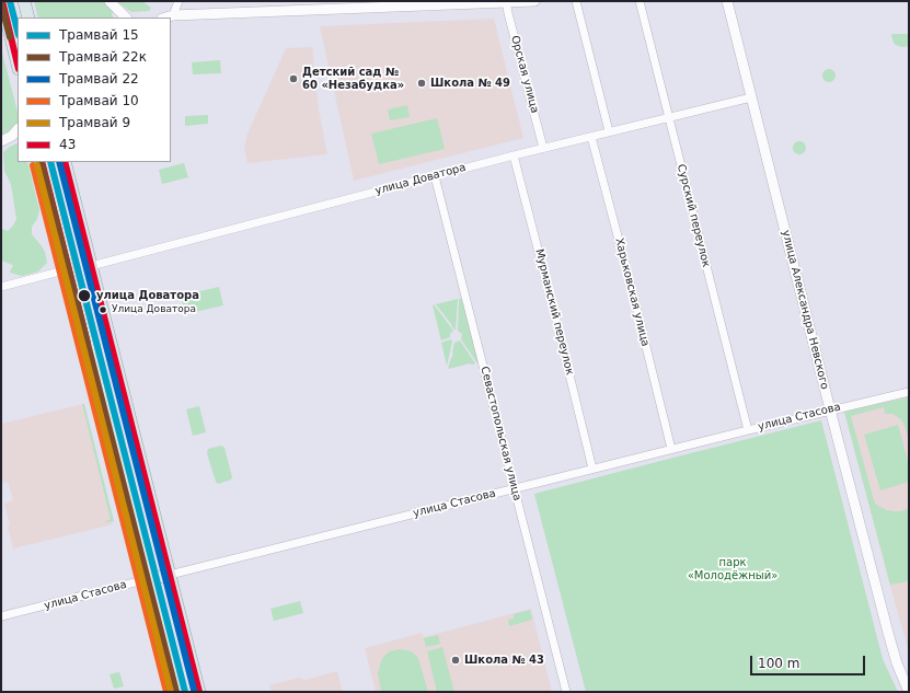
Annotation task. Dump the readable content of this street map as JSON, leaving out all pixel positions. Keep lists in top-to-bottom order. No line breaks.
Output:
{"streets":{"main road":["улица Стасова"],"street":["Орская улица","улица Доватора","Сурский переулок","Харьковская улица","улица Александра Невского","Мурманский переулок","Севастопольская улица"]},"crossings":[["Орская улица","улица Доватора"],["улица Доватора","Сурский переулок"],["улица Доватора","Харьковская улица"],["улица Доватора","улица Александра Невского"],["улица Доватора","Мурманский переулок"],["улица Доватора","Севастопольская улица"],["Сурский переулок","улица Стасова"],["Харьковская улица","улица Стасова"],["улица Александра Невского","улица Стасова"],["Мурманский переулок","улица Стасова"],["улица Стасова","Севастопольская улица"]],"parks":["парк «Молодёжный»"],"places":["Детский сад № 60 «Незабудка»","Школа № 49","улица Доватора","Улица Доватора","Школа № 43"],"lines":["tram line 15","transit line 43","tram line 22к","tram line 22","tram line 10","tram line 9"],"legend":["Трамвай 15","Трамвай 22к","Трамвай 22","Трамвай 10","Трамвай 9","43"],"scale_bar":"100 m"}
